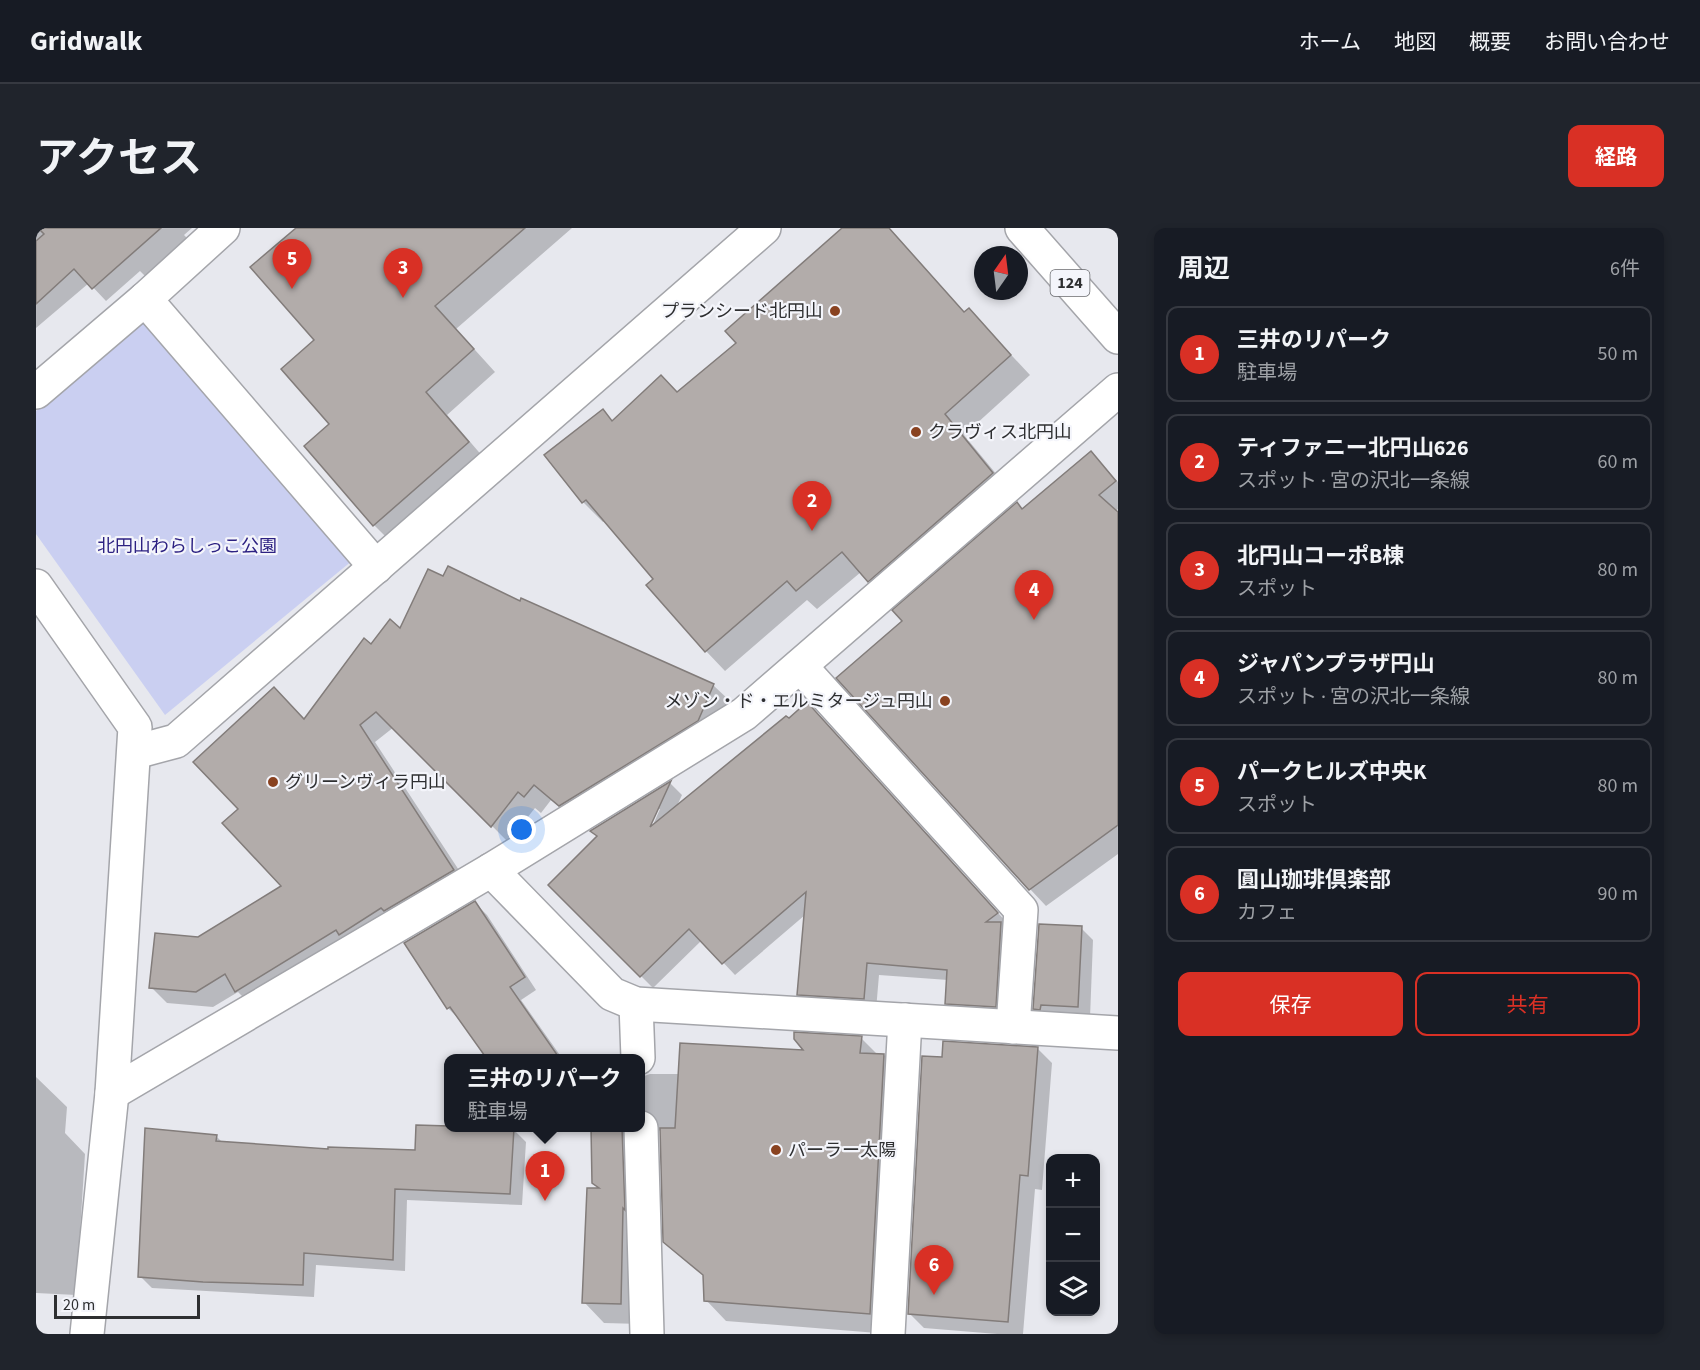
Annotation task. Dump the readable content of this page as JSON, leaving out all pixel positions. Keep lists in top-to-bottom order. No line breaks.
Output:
{"streets":{"street":["124"]},"parks":["北円山わらしっこ公園"],"places":["プランシード北円山","クラヴィス北円山","メゾン・ド・エルミタージュ円山","グリーンヴィラ円山","パーラー太陽"],"scale_bar":"20 m","north":"top","page":{"header":"Gridwalk","nav":["ホーム","地図","概要","お問い合わせ"],"title":"アクセス","buttons":["経路",["保存","共有"]],"heading":["周辺","6件"],"pins":["5","3","2","4","1","6"],"list":[{"mark":"1","name":"三井のリパーク","note":"駐車場","value":"50 m"},{"mark":"2","name":"ティファニー北円山626","note":"スポット · 宮の沢北一条線","value":"60 m"},{"mark":"3","name":"北円山コーポB棟","note":"スポット","value":"80 m"},{"mark":"4","name":"ジャパンプラザ円山","note":"スポット · 宮の沢北一条線","value":"80 m"},{"mark":"5","name":"パークヒルズ中央K","note":"スポット","value":"80 m"},{"mark":"6","name":"圓山珈琲倶楽部","note":"カフェ","value":"90 m"}],"popup":["三井のリパーク","駐車場"],"map_buttons":["+","−"],"scale":"20 m"}}
